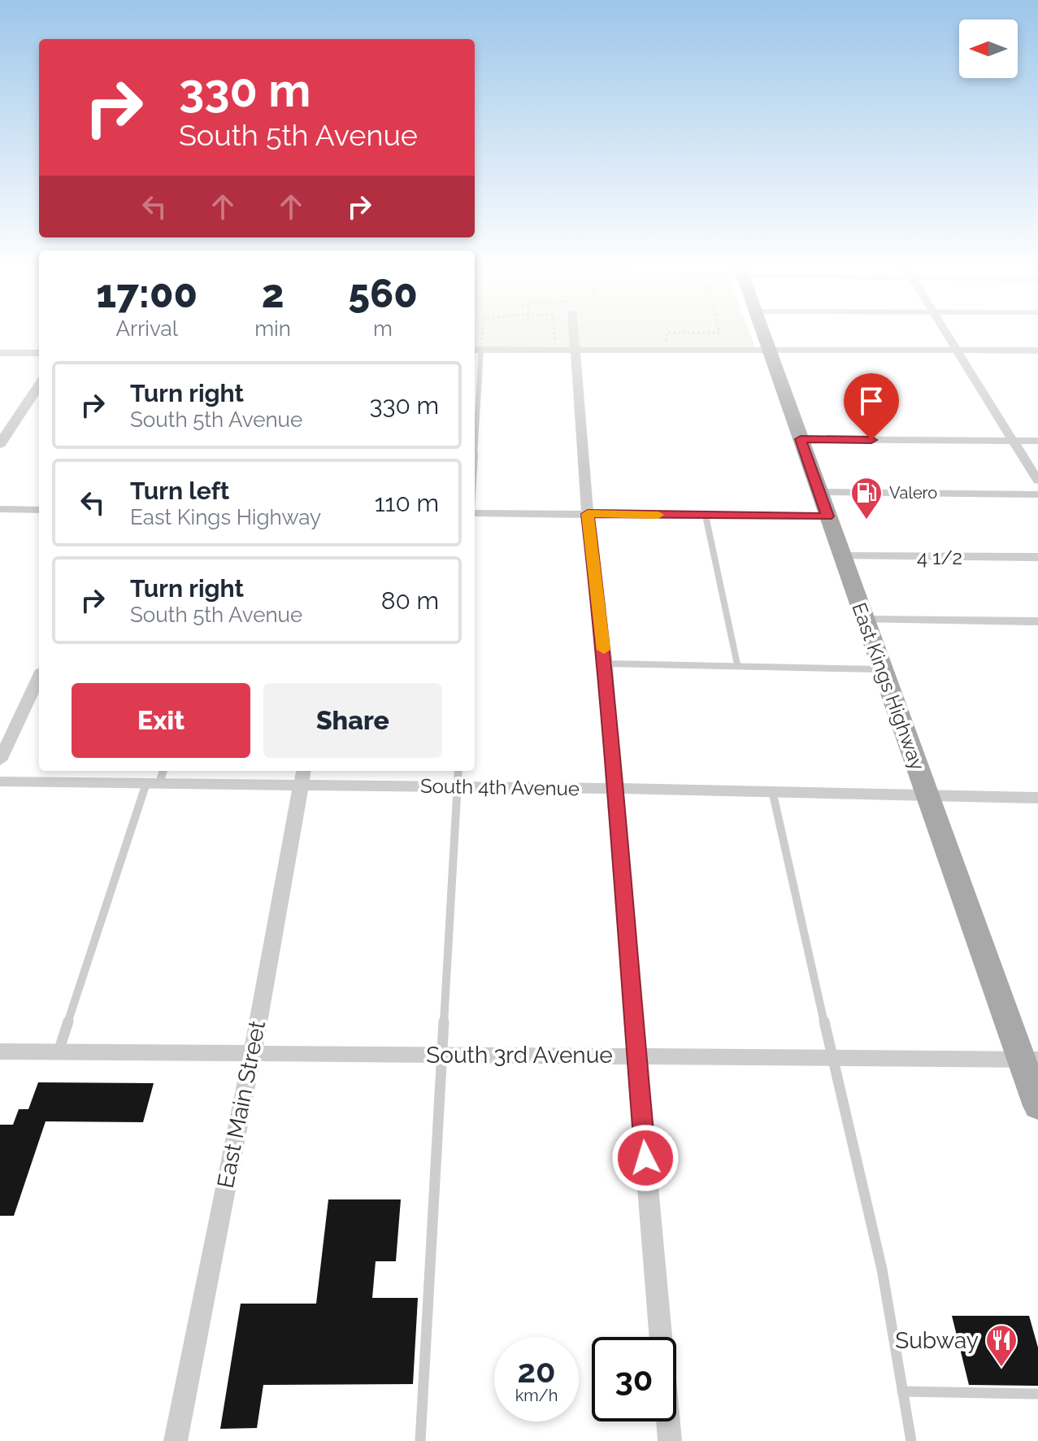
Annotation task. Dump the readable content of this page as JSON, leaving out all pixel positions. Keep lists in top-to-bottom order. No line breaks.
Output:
{"streets":{"main road":["East Kings Highway"],"street":["4 1/2","South 4th Avenue","South 3rd Avenue","East Main Street"]},"crossings":[["4 1/2","East Kings Highway"],["East Kings Highway","South 4th Avenue"],["East Kings Highway","South 3rd Avenue"],["South 4th Avenue","East Main Street"],["South 3rd Avenue","East Main Street"]],"places":{"fuel station":["Valero"],"restaurant":["Subway"]},"north":"left","page":{"turn":["330 m","South 5th Avenue"],"eta":["17:00","Arrival","2","min","560","m"],"list":[{"name":"Turn right","note":"South 5th Avenue","value":"330 m"},{"name":"Turn left","note":"East Kings Highway","value":"110 m"},{"name":"Turn right","note":"South 5th Avenue","value":"80 m"}],"buttons":["Exit","Share"],"speed":"20 km/h","limit":"30"}}
